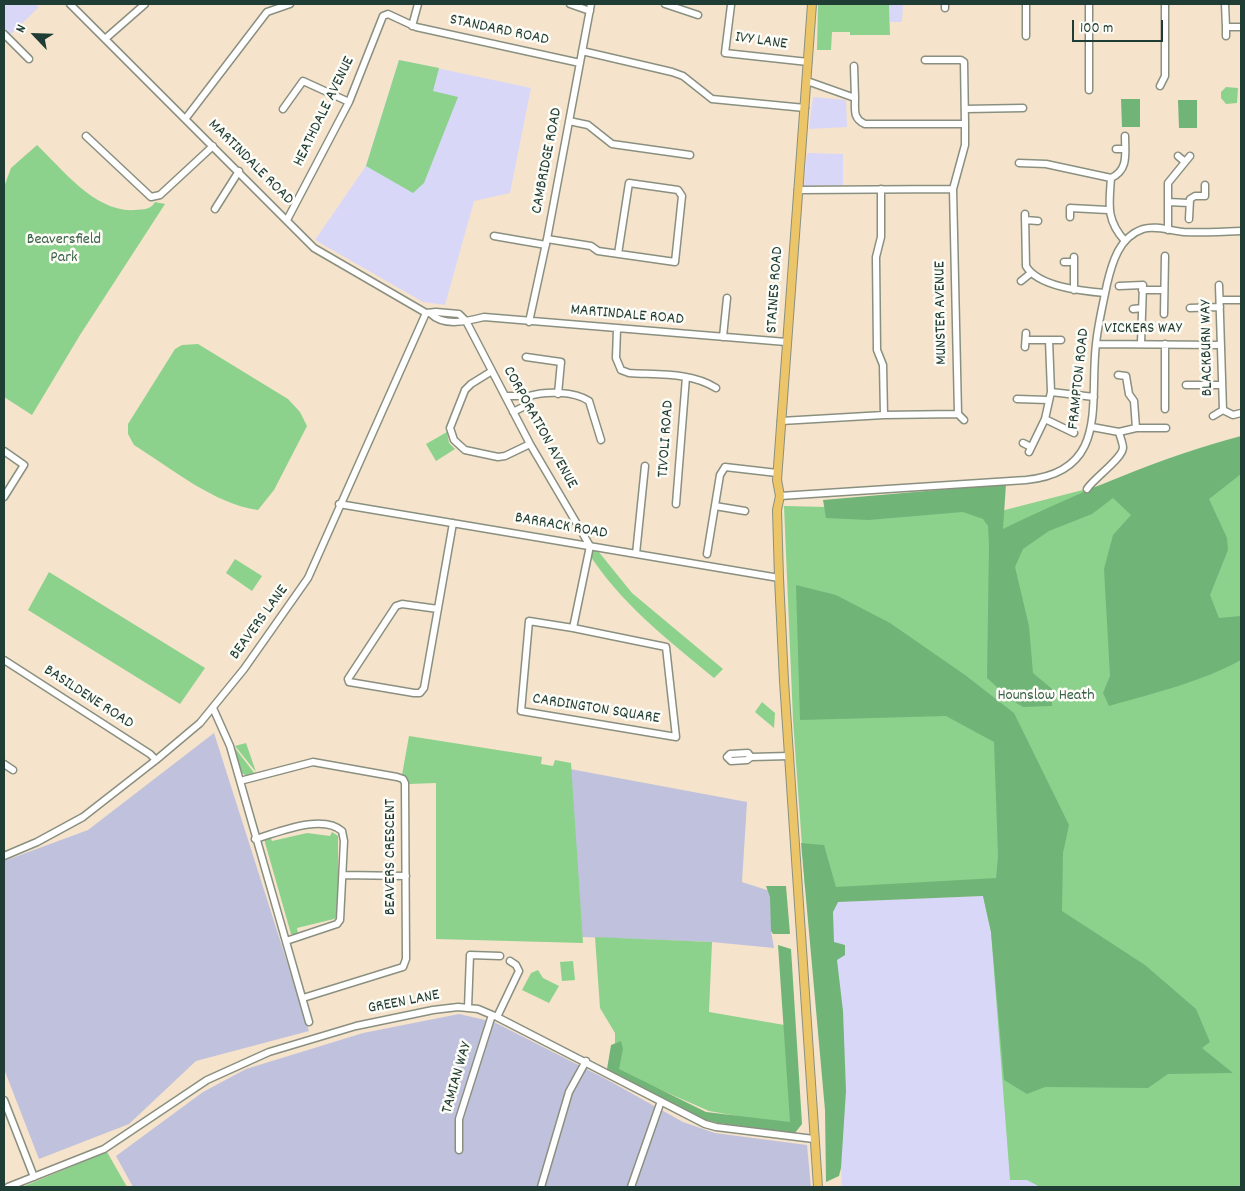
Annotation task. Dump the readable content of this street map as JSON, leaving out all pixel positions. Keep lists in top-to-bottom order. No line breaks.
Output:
{"streets":{"main road":["STAINES ROAD"],"street":["STANDARD ROAD","IVY LANE","HEATHDALE AVENUE","CAMBRIDGE ROAD","MARTINDALE ROAD","MUNSTER AVENUE","VICKERS WAY","BLACKBURN WAY","FRAMPTON ROAD","CORPORATION AVENUE","TIVOLI ROAD","BARRACK ROAD","BEAVERS LANE","BASILDENE ROAD","CARDINGTON SQUARE","BEAVERS CRESCENT","GREEN LANE","TAMIAN WAY"]},"crossings":[["STANDARD ROAD","HEATHDALE AVENUE"],["STANDARD ROAD","CAMBRIDGE ROAD"],["IVY LANE","STAINES ROAD"],["HEATHDALE AVENUE","MARTINDALE ROAD"],["CAMBRIDGE ROAD","MARTINDALE ROAD"],["MARTINDALE ROAD","STAINES ROAD"],["MARTINDALE ROAD","CORPORATION AVENUE"],["MARTINDALE ROAD","BEAVERS LANE"],["STAINES ROAD","FRAMPTON ROAD"],["STAINES ROAD","BARRACK ROAD"],["VICKERS WAY","BLACKBURN WAY"],["VICKERS WAY","FRAMPTON ROAD"],["CORPORATION AVENUE","BARRACK ROAD"],["BARRACK ROAD","BEAVERS LANE"],["BEAVERS LANE","BASILDENE ROAD"],["GREEN LANE","TAMIAN WAY"]],"parks":["Beaversfield Park","Hounslow Heath"],"scale_bar":"100 m","north":"top left"}
